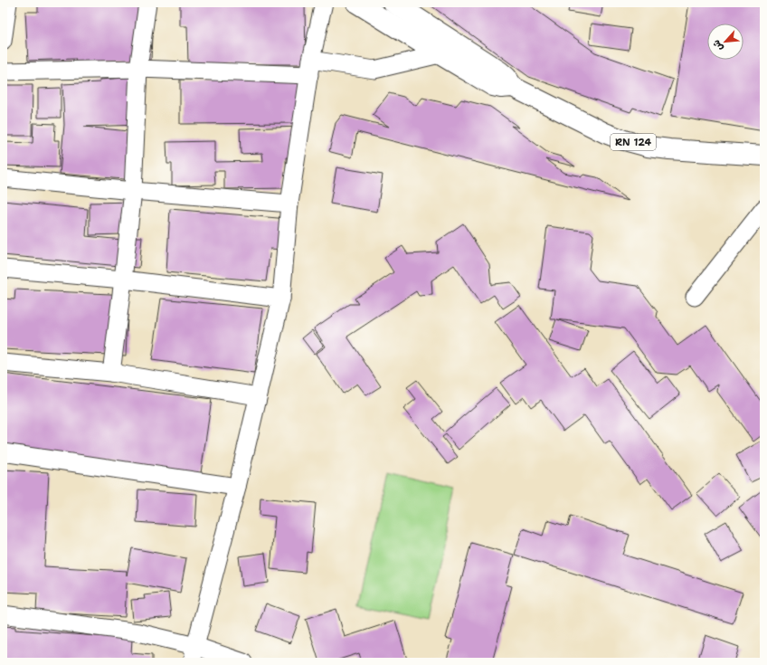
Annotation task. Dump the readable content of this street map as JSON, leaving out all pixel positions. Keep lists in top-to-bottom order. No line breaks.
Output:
{"streets":{"main road":["RN 124"]},"north":"bottom left"}
